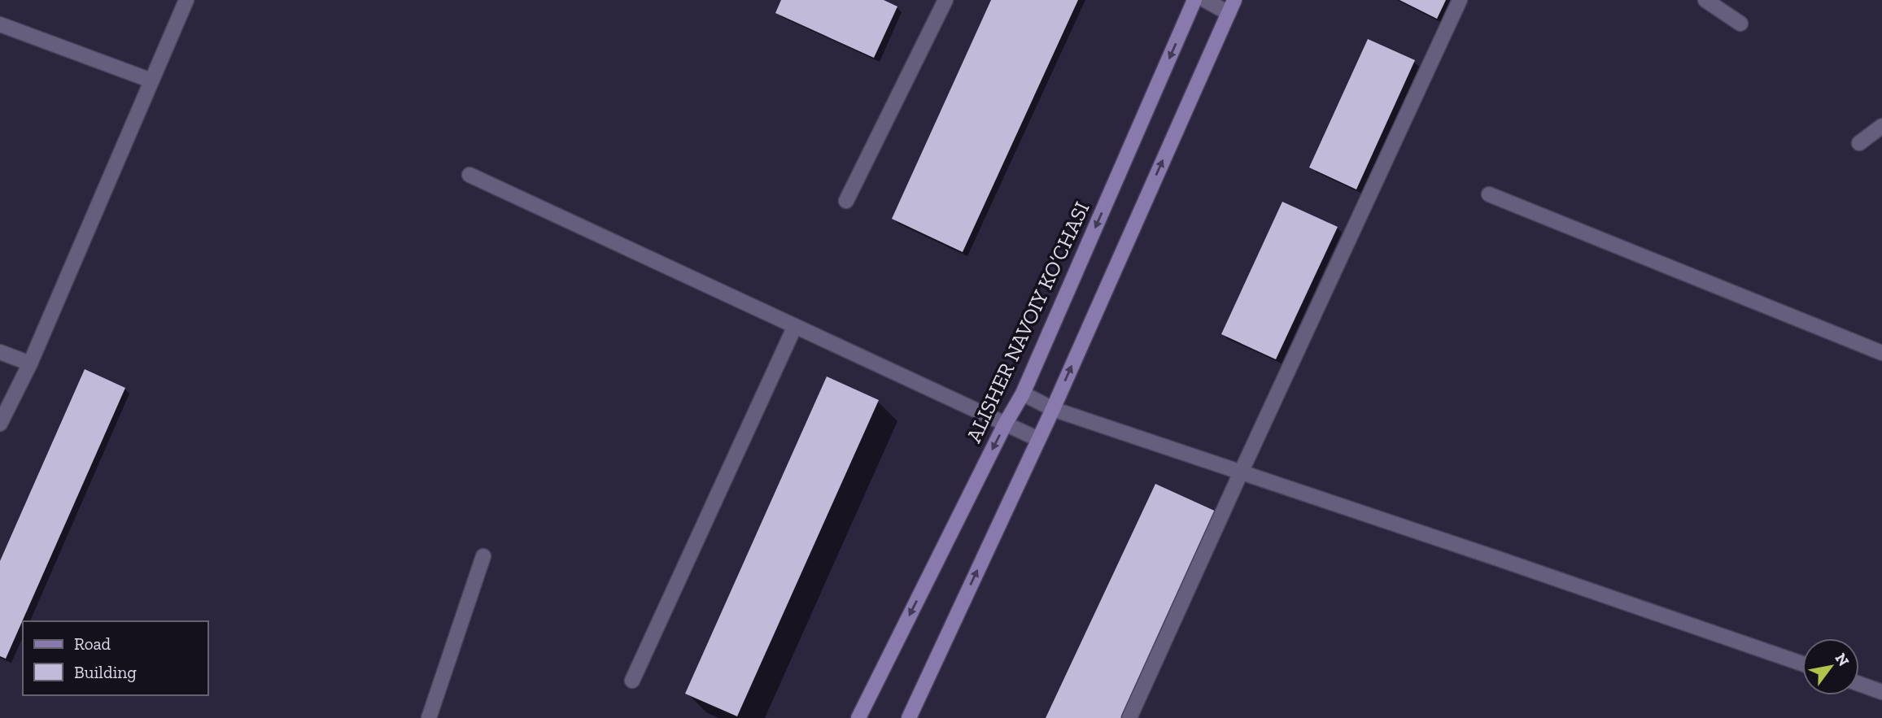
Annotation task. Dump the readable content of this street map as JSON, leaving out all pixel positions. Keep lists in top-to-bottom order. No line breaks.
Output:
{"streets":{"main road":["ALISHER NAVOIY KO’CHASI"]},"legend":["Road","Building"],"north":"top right"}
